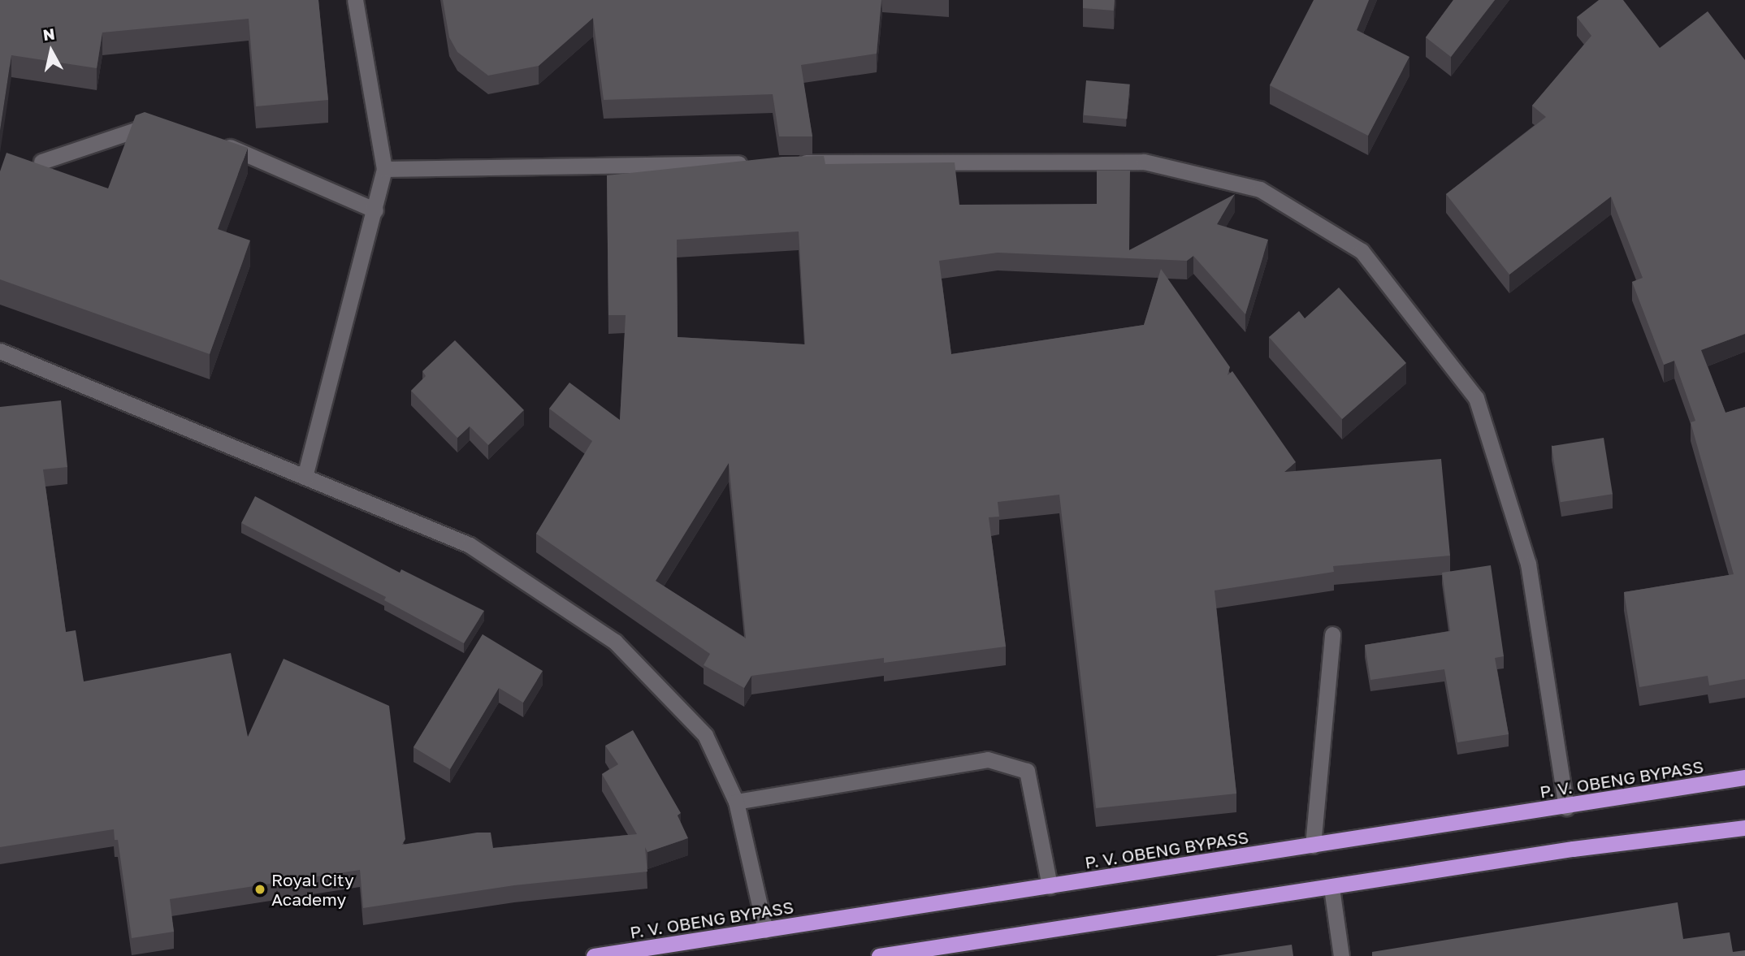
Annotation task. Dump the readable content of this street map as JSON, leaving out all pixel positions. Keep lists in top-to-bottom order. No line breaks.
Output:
{"streets":{"highway":["P. V. OBENG BYPASS"]},"places":["Royal City Academy"],"north":"top"}
